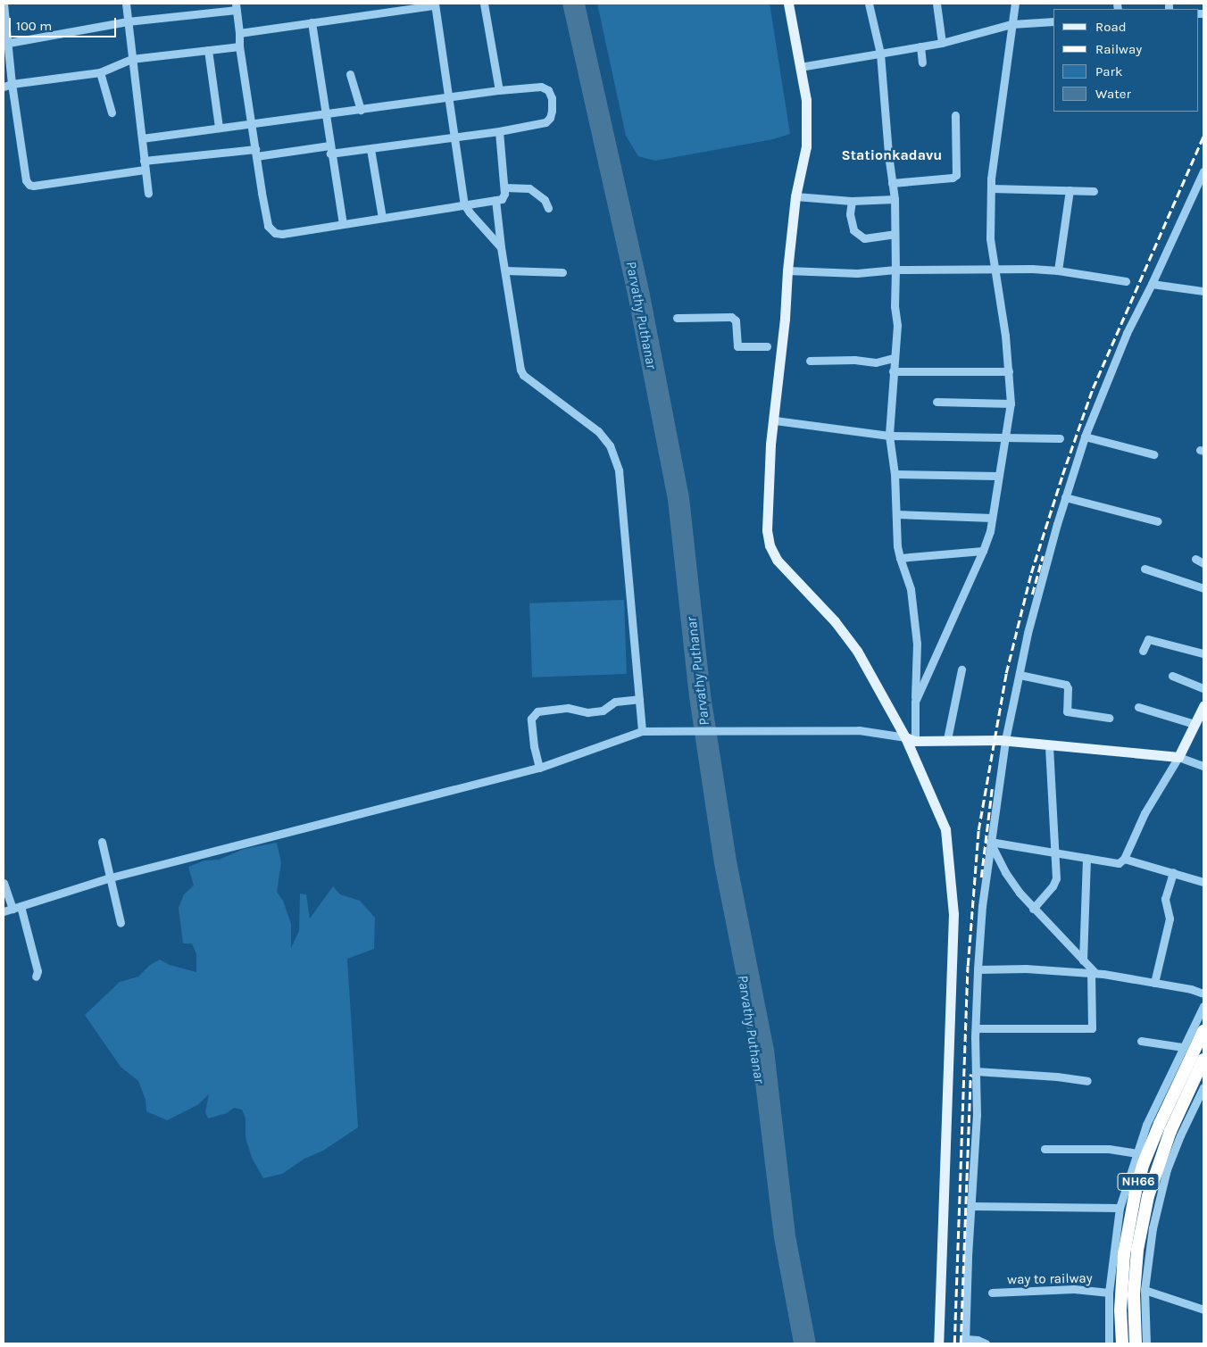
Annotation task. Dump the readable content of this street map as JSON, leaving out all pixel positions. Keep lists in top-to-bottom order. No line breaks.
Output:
{"streets":{"highway":["NH66"],"street":["way to railway"]},"districts":["Stationkadavu"],"water":["Parvathy Puthanar"],"legend":["Road","Railway","Park","Water"],"scale_bar":"100 m"}
